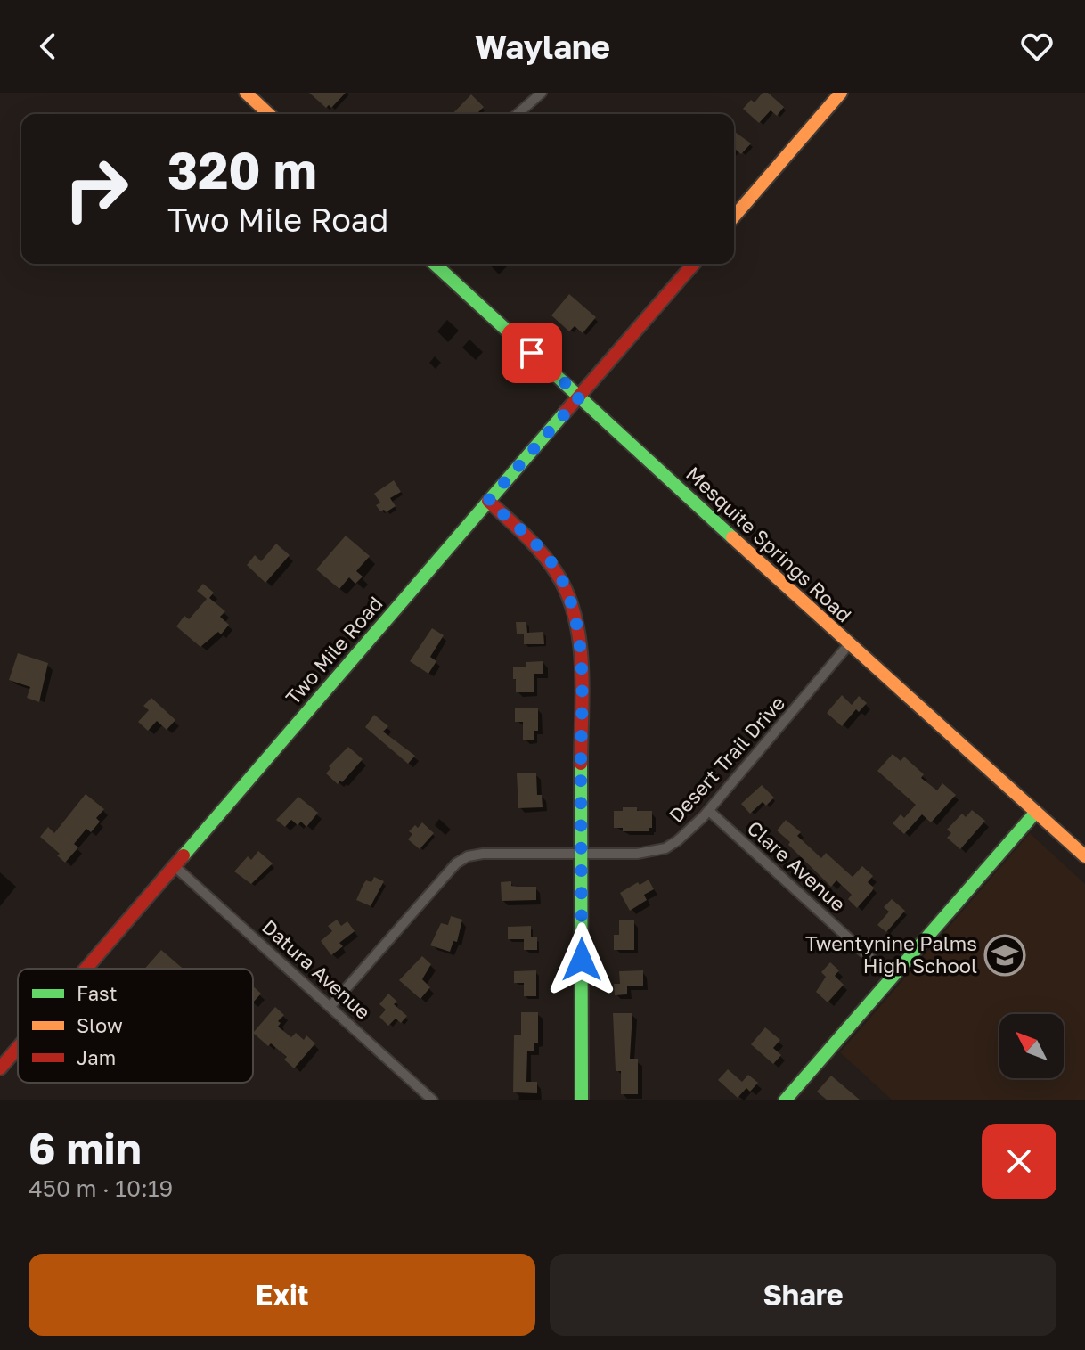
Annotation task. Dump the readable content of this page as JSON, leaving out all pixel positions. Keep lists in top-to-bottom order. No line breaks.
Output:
{"streets":{"main road":["Mesquite Springs Road","Two Mile Road"],"street":["Desert Trail Drive","Clare Avenue","Datura Avenue"]},"crossings":[["Mesquite Springs Road","Two Mile Road"],["Mesquite Springs Road","Desert Trail Drive"],["Two Mile Road","Datura Avenue"],["Desert Trail Drive","Clare Avenue"],["Desert Trail Drive","Datura Avenue"]],"places":{"school or university":["Twentynine Palms High School"]},"legend":["Fast","Slow","Jam"],"north":"top left","page":{"header":"Waylane","turn":["320 m","Two Mile Road"],"heading":["6 min","450 m · 10:19"],"buttons":["Exit","Share"]}}
